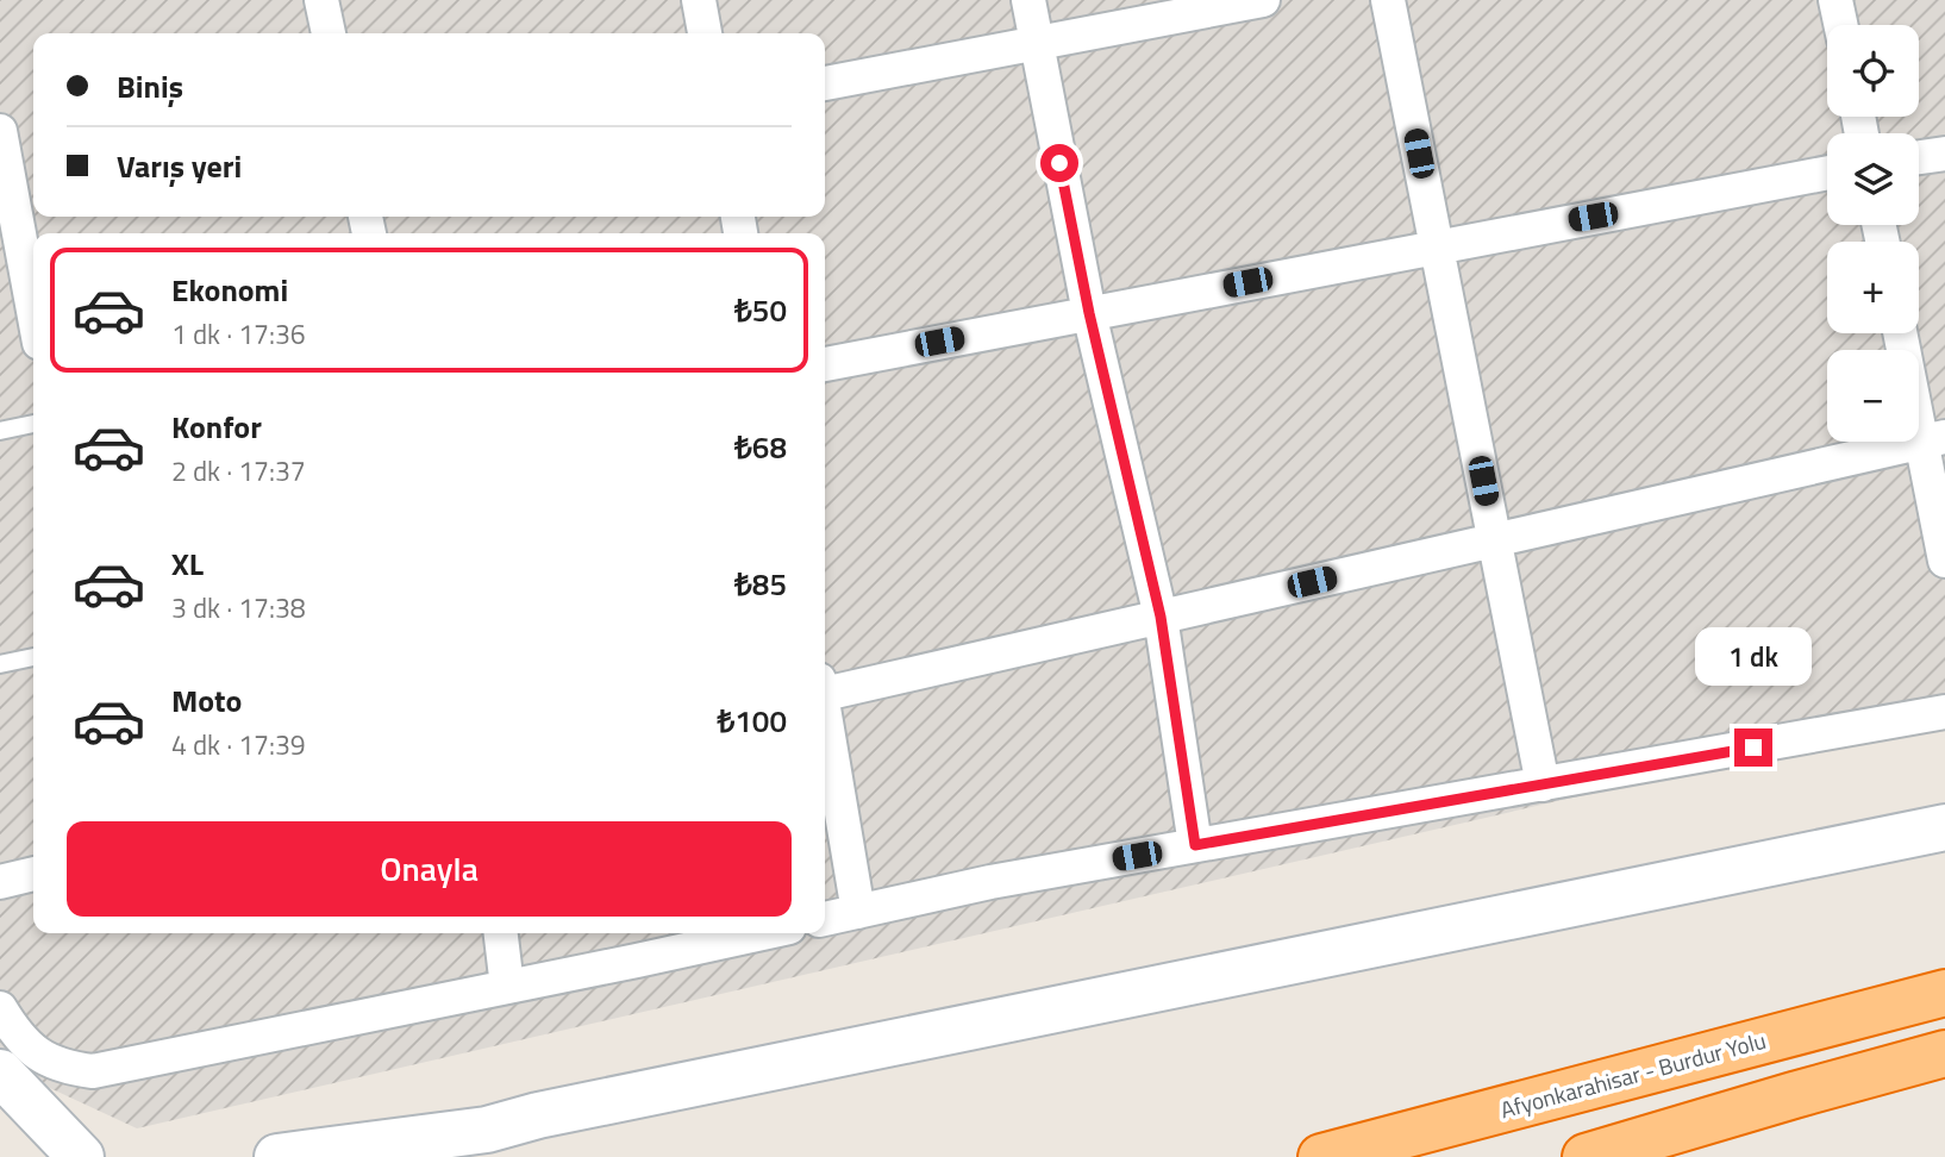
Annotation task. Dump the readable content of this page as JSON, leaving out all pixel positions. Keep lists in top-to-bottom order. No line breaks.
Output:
{"streets":{"highway":["Afyonkarahisar - Burdur Yolu"]},"page":{"map_buttons":["+","−"],"banner":["Biniş","Varış yeri"],"list":[{"name":"Ekonomi","note":"1 dk · 17:36","value":"₺50"},{"name":"Konfor","note":"2 dk · 17:37","value":"₺68"},{"name":"XL","note":"3 dk · 17:38","value":"₺85"},{"name":"Moto","note":"4 dk · 17:39","value":"₺100"}],"bubble":"1 dk","buttons":"Onayla"}}
